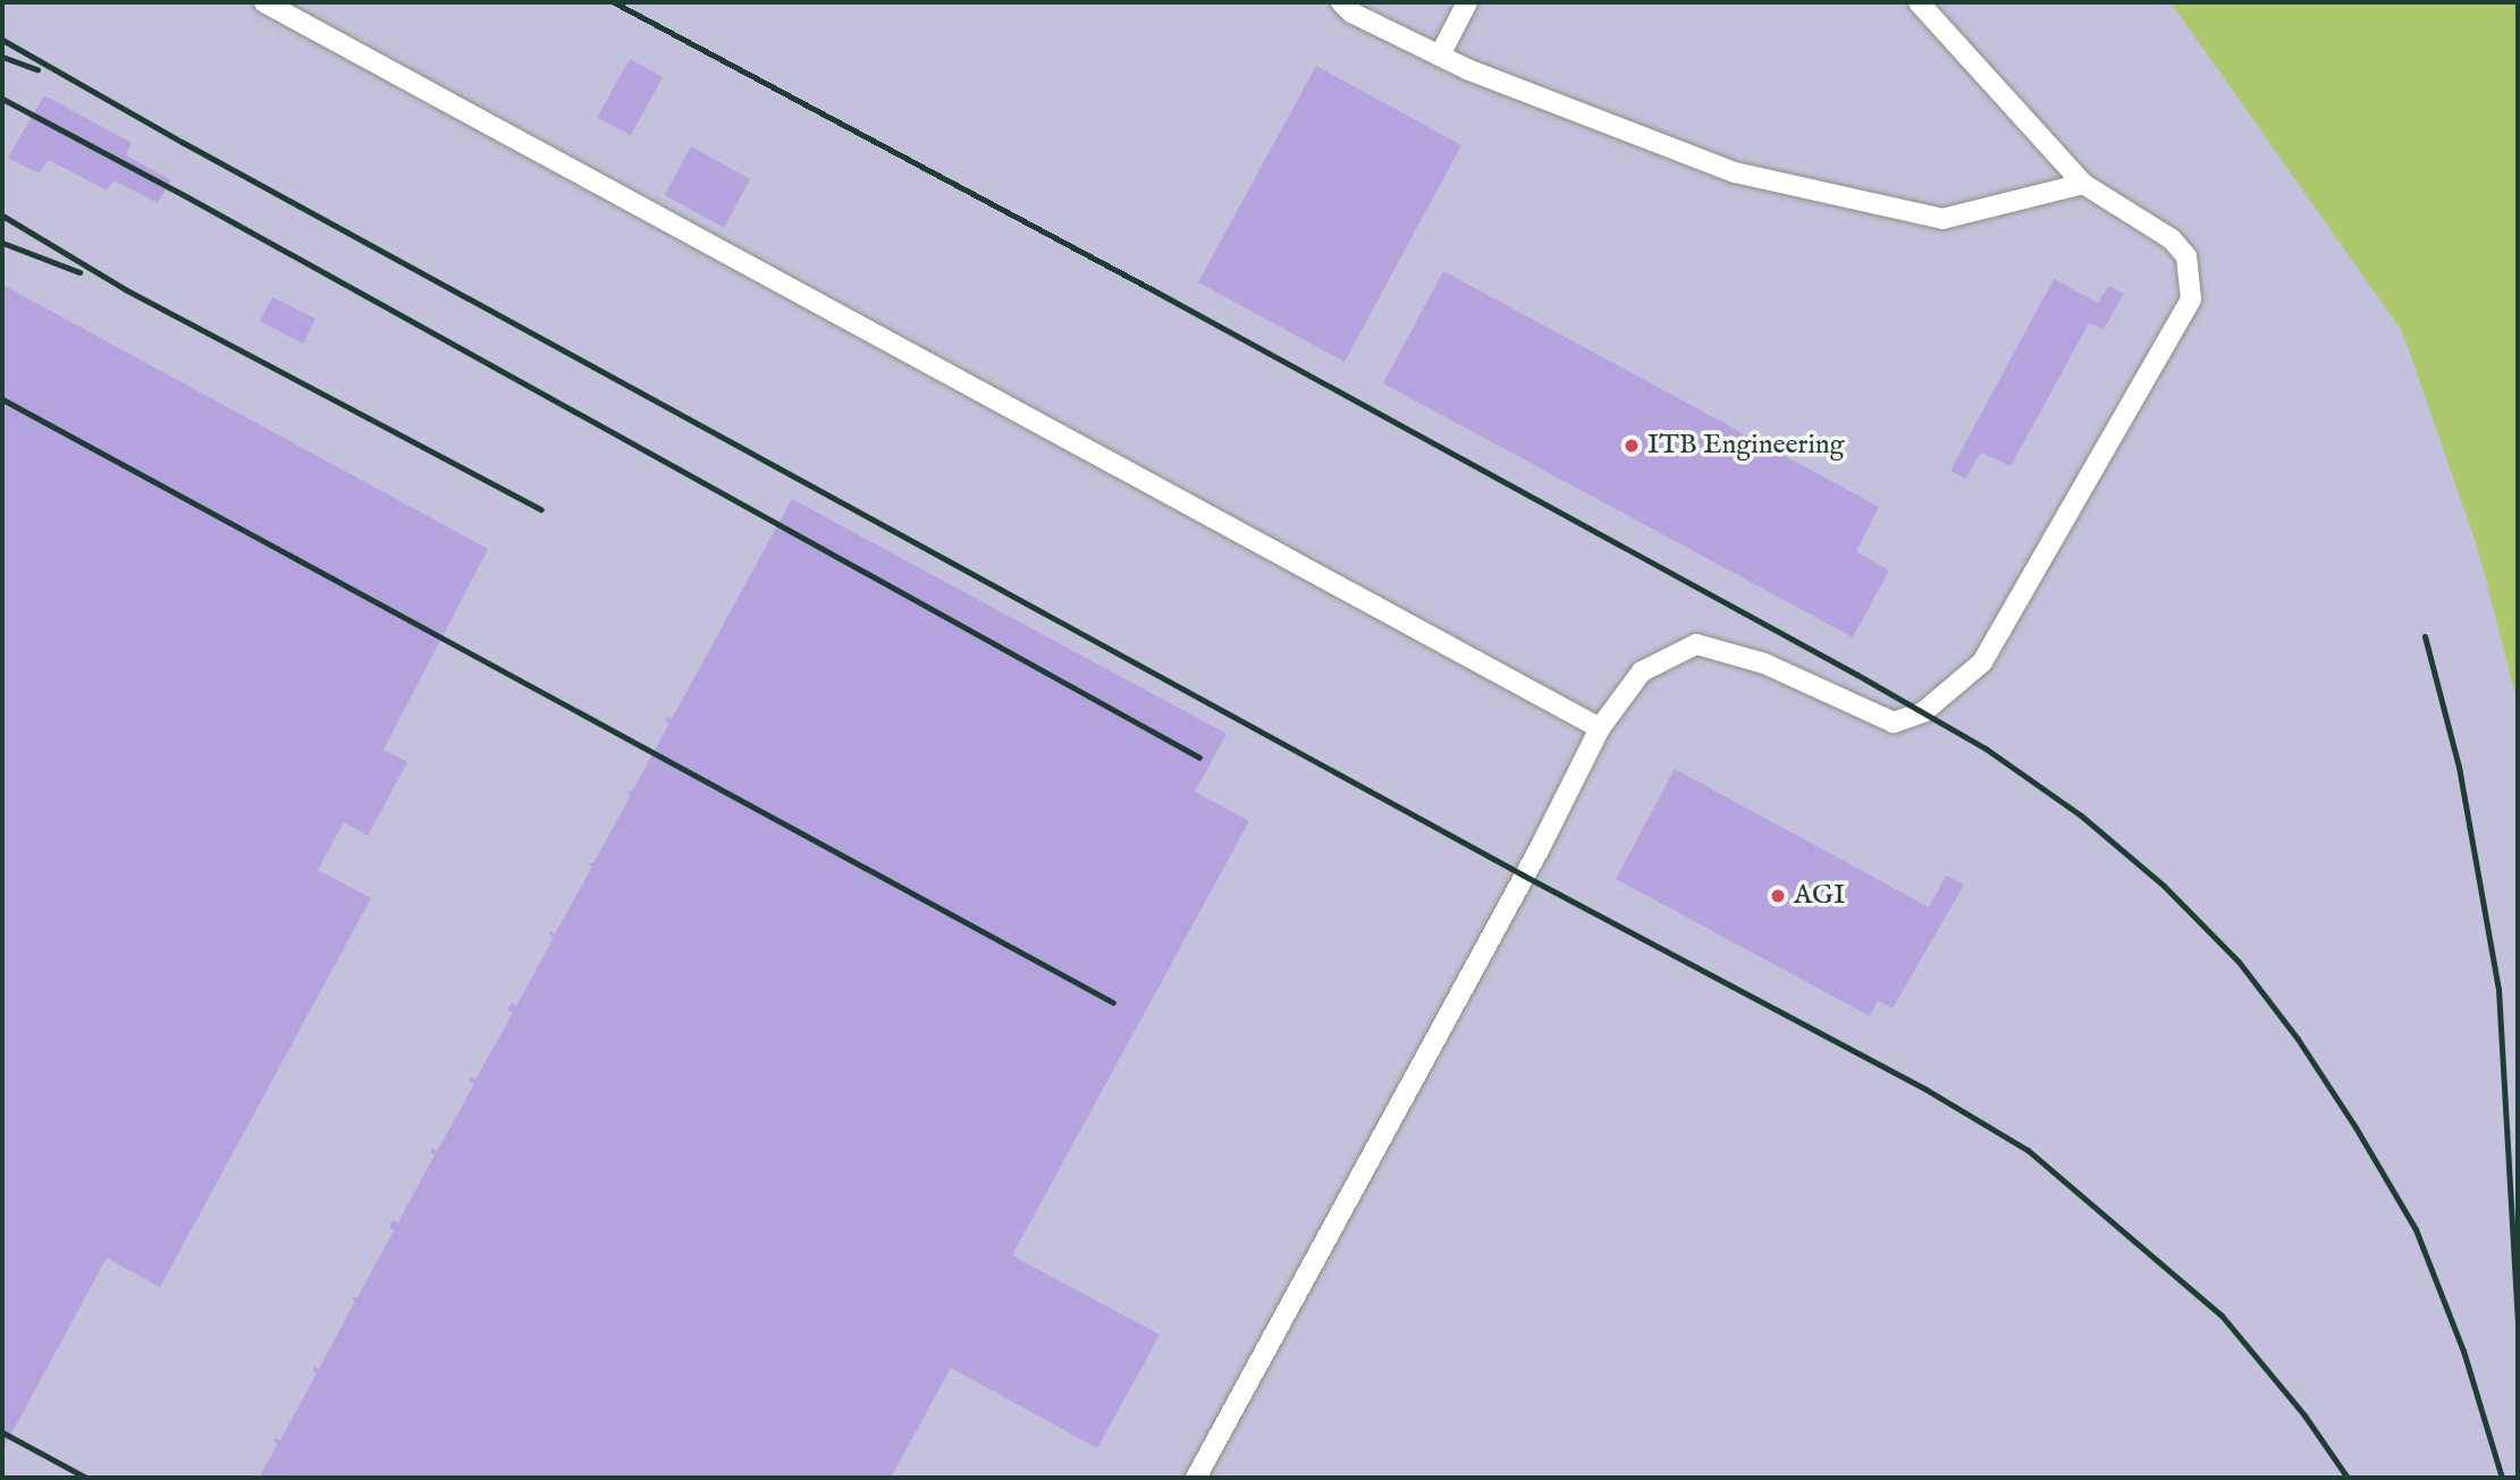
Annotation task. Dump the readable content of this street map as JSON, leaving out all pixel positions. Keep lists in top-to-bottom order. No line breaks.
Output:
{"places":["ITB Engineering","AGI"]}
